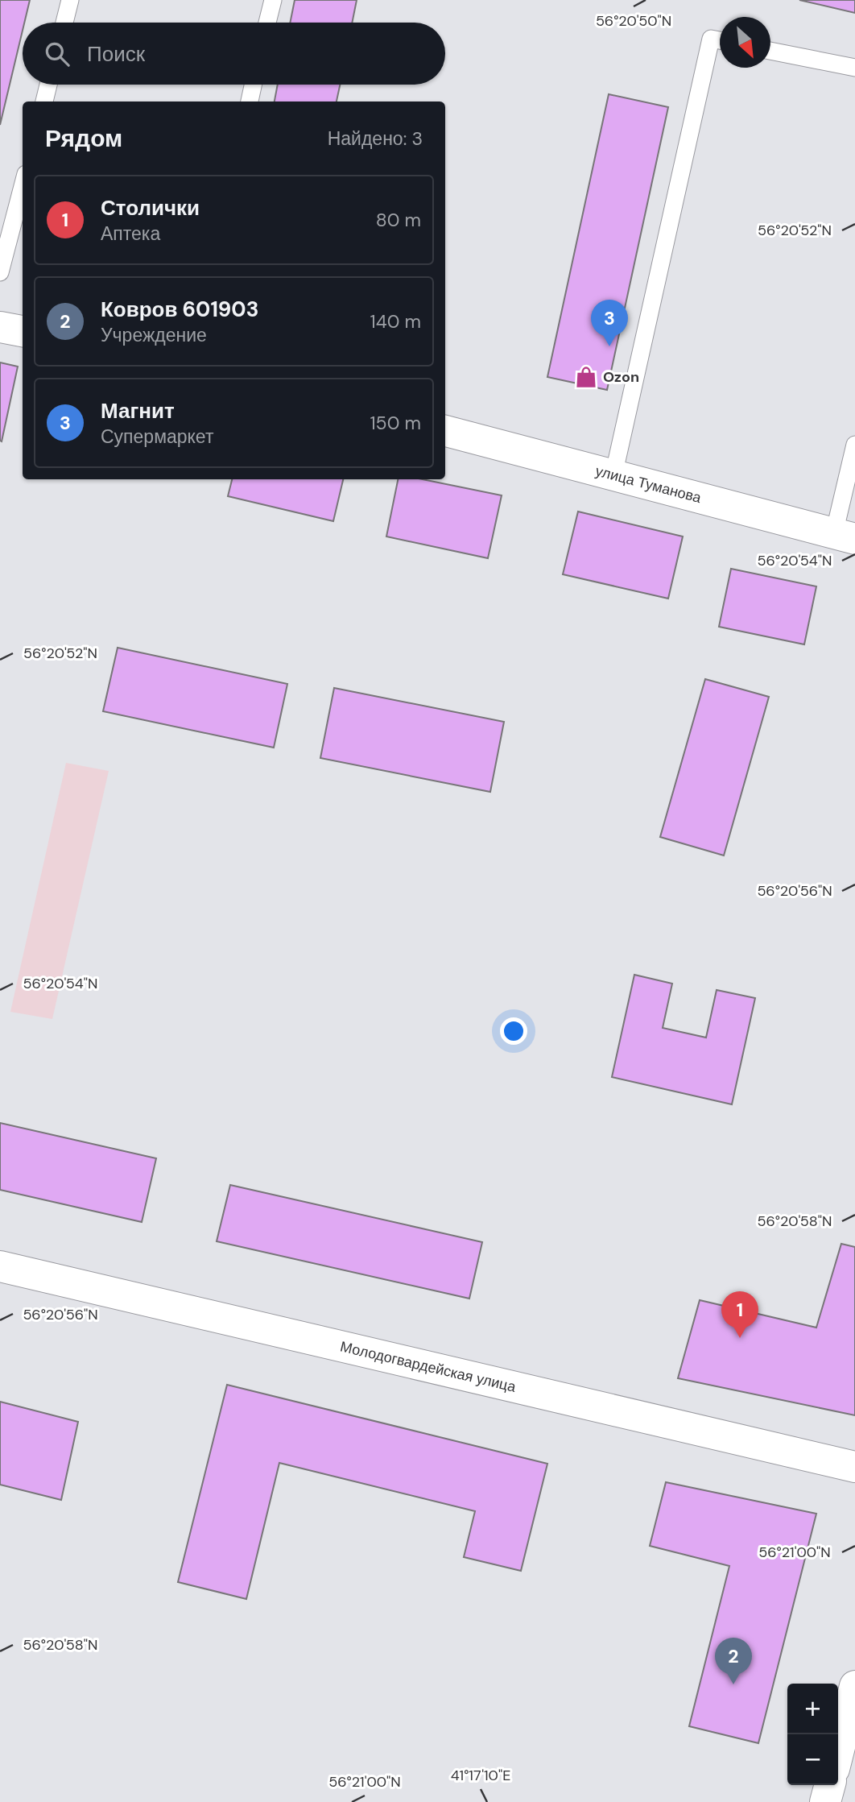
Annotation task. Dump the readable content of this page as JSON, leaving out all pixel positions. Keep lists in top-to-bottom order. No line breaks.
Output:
{"streets":{"street":["улица Туманова","Молодогвардейская улица"]},"places":{"shop":["Ozon"]},"north":"bottom right","page":{"search":"Поиск","heading":["Рядом","Найдено: 3"],"list":[{"mark":"1","name":"Столички","note":"Аптека","value":"80 m"},{"mark":"2","name":"Ковров 601903","note":"Учреждение","value":"140 m"},{"mark":"3","name":"Магнит","note":"Супермаркет","value":"150 m"}],"pins":["3","1","2"],"map_buttons":["+","−"]},"coordinates":["56°20'50\"N","56°20'52\"N","56°20'54\"N","56°20'56\"N","56°20'58\"N","56°21'00\"N","41°17'10\"E"]}
